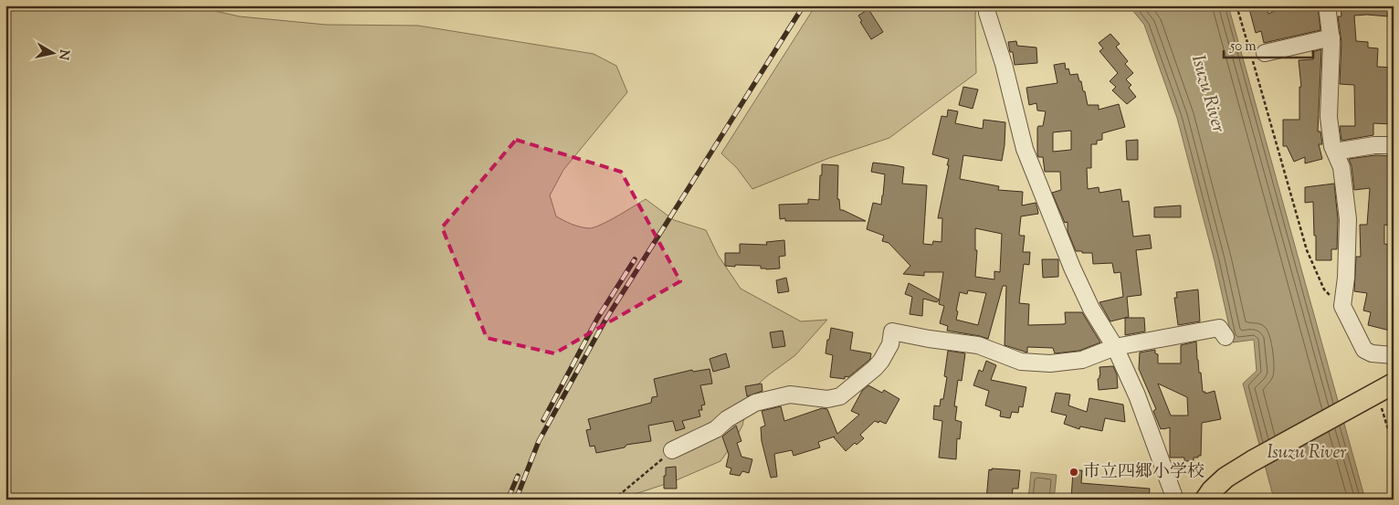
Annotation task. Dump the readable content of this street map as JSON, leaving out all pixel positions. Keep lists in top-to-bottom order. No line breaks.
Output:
{"water":["Isuzu River"],"places":["市立四郷小学校"],"scale_bar":"50 m","north":"right"}
